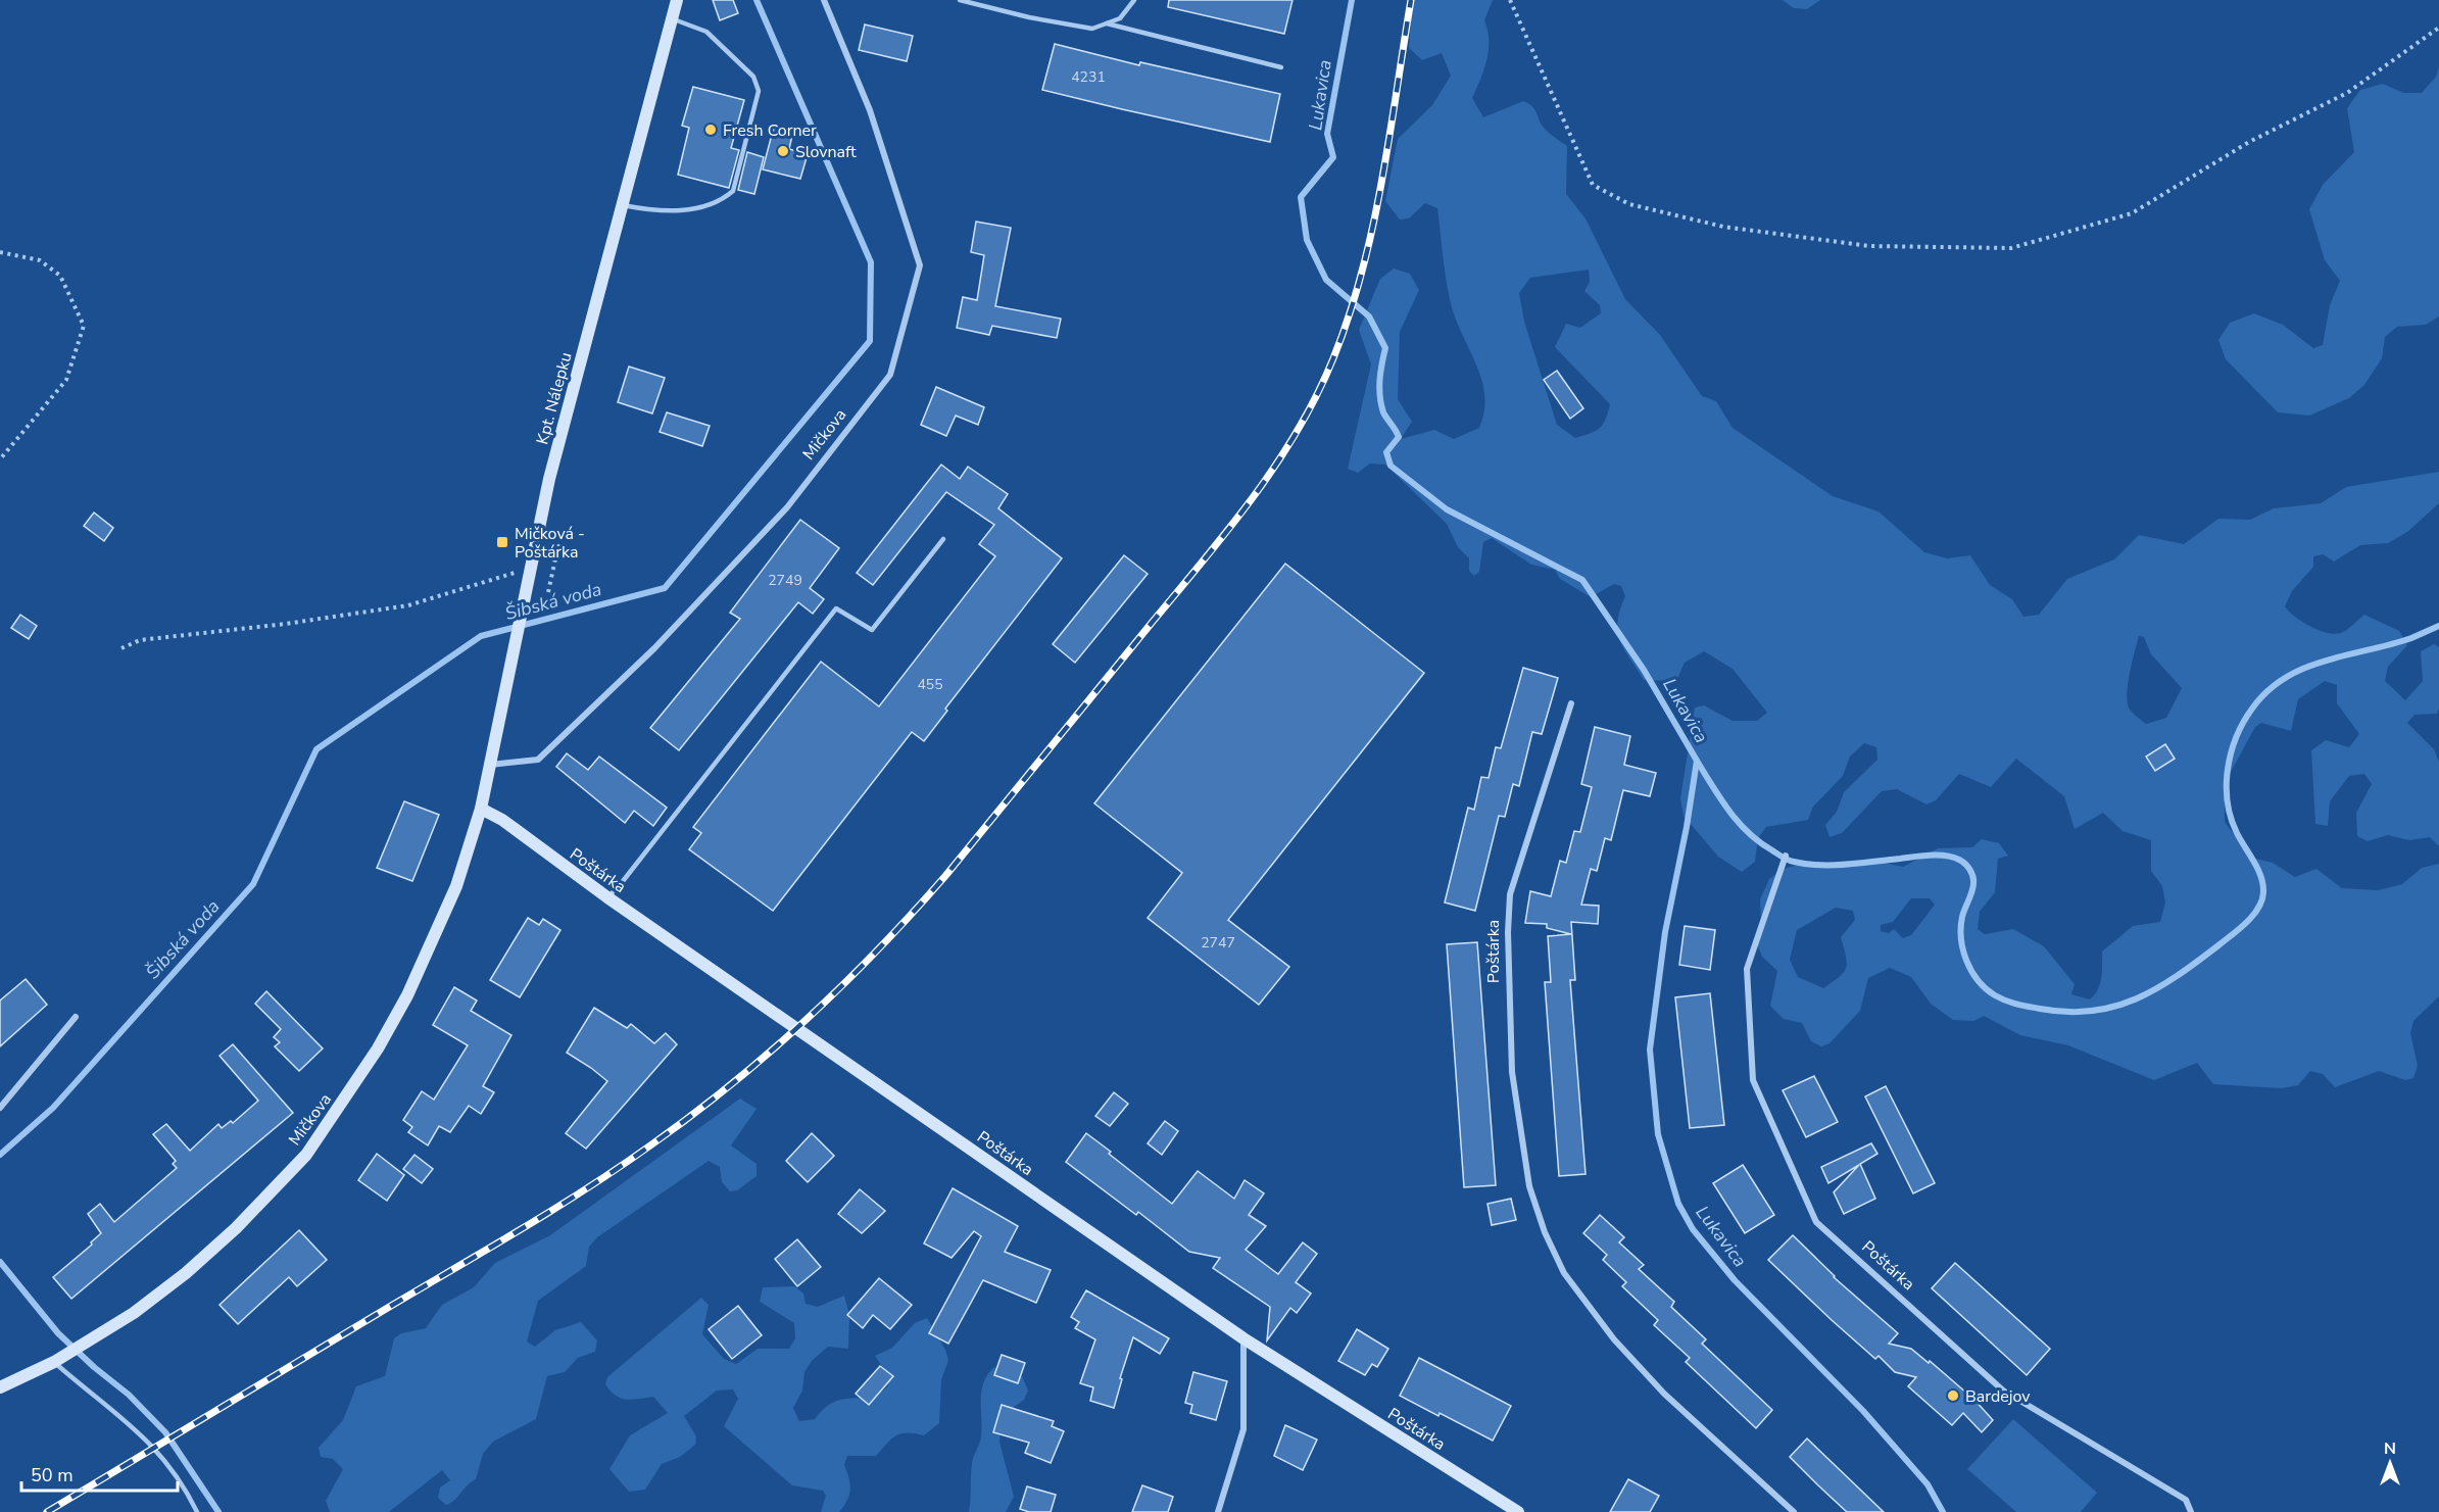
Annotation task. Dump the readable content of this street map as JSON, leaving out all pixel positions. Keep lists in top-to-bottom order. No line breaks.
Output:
{"streets":{"main road":["Kpt. Nálepku","Mičkova","Poštárka"]},"crossings":[["Kpt. Nálepku","Mičkova"],["Kpt. Nálepku","Poštárka"],["Mičkova","Poštárka"]],"water":["Lukavica","Šibská voda"],"places":{"other":["Fresh Corner","Slovnaft","Bardejov"],"transit":["Mičková - Poštárka"]},"house_numbers":["4231","2749","455","2747"],"scale_bar":"50 m","north":"top"}
